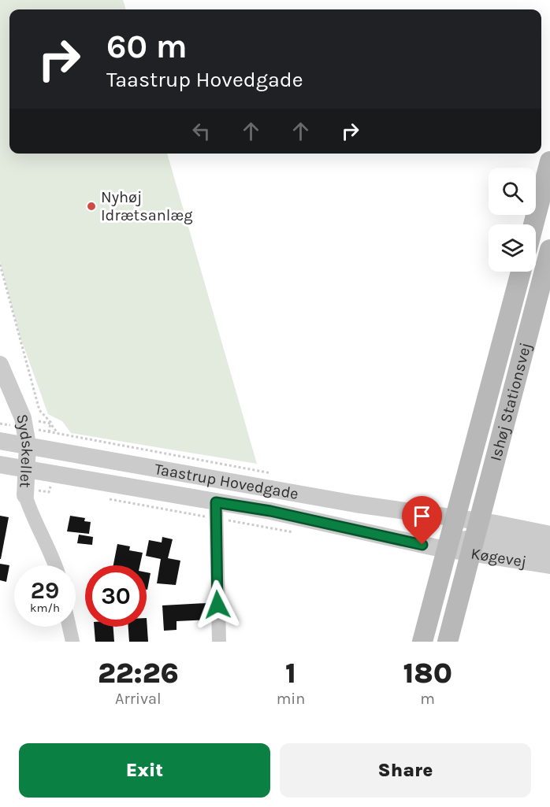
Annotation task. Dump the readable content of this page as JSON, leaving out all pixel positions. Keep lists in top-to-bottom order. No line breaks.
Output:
{"streets":{"main road":["Ishøj Stationsvej"],"street":["Sydskellet","Taastrup Hovedgade","Køgevej"]},"crossings":[["Ishøj Stationsvej","Taastrup Hovedgade"],["Ishøj Stationsvej","Køgevej"],["Sydskellet","Taastrup Hovedgade"],["Taastrup Hovedgade","Køgevej"]],"places":["Nyhøj Idrætsanlæg"],"page":{"turn":["60 m","Taastrup Hovedgade"],"speed":"29 km/h","limit":"30","eta":["22:26","Arrival","1","min","180","m"],"buttons":["Exit","Share"]}}
